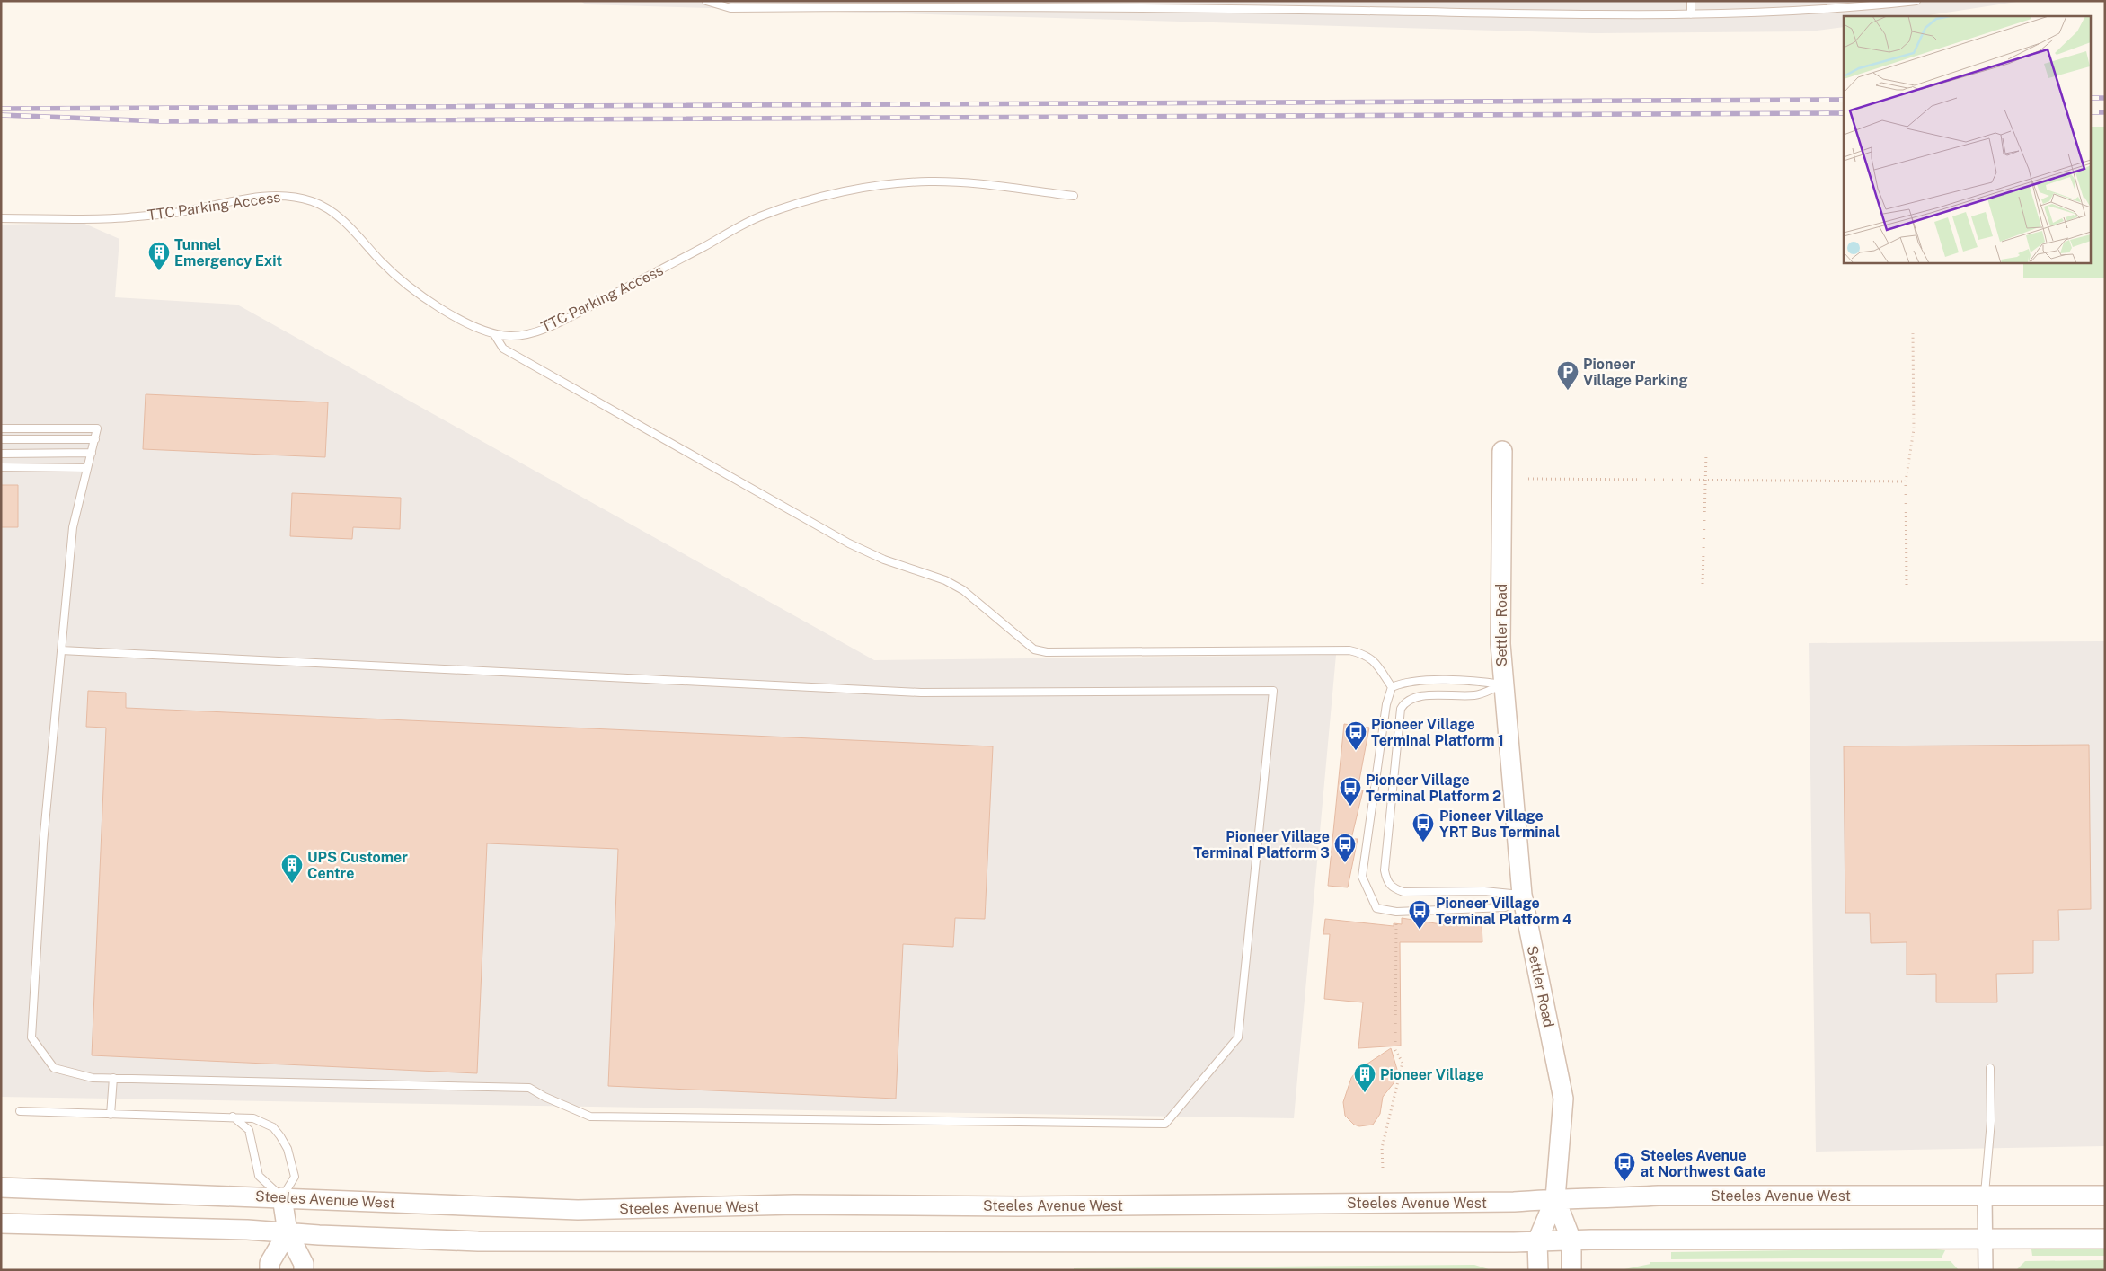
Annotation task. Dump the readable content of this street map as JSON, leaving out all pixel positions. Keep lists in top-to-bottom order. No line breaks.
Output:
{"streets":{"main road":["Settler Road","Steeles Avenue West"],"lane":["TTC Parking Access"]},"crossings":[["Settler Road","Steeles Avenue West"]],"places":{"building":["Tunnel Emergency Exit","UPS Customer Centre","Pioneer Village"],"parking":["Pioneer Village Parking"],"bus stop":["Pioneer Village Terminal Platform 1","Pioneer Village Terminal Platform 2","Pioneer Village YRT Bus Terminal","Pioneer Village Terminal Platform 3","Pioneer Village Terminal Platform 4","Steeles Avenue at Northwest Gate"]}}
